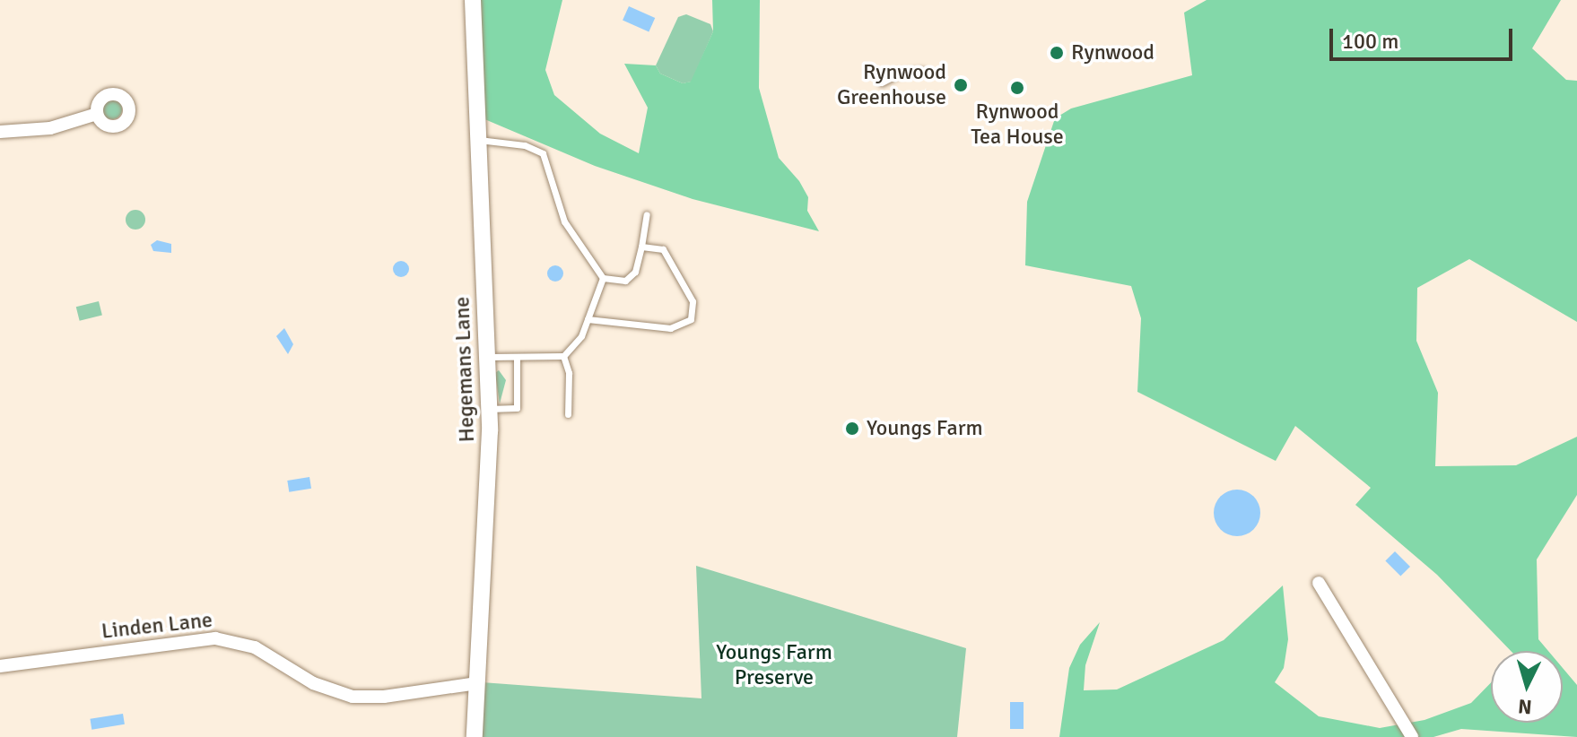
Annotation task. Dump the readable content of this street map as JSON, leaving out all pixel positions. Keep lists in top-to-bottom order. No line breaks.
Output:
{"streets":{"street":["Hegemans Lane","Linden Lane"]},"crossings":[["Hegemans Lane","Linden Lane"]],"parks":["Youngs Farm Preserve"],"places":["Rynwood","Rynwood Greenhouse","Rynwood Tea House","Youngs Farm"],"scale_bar":"100 m","north":"bottom"}
